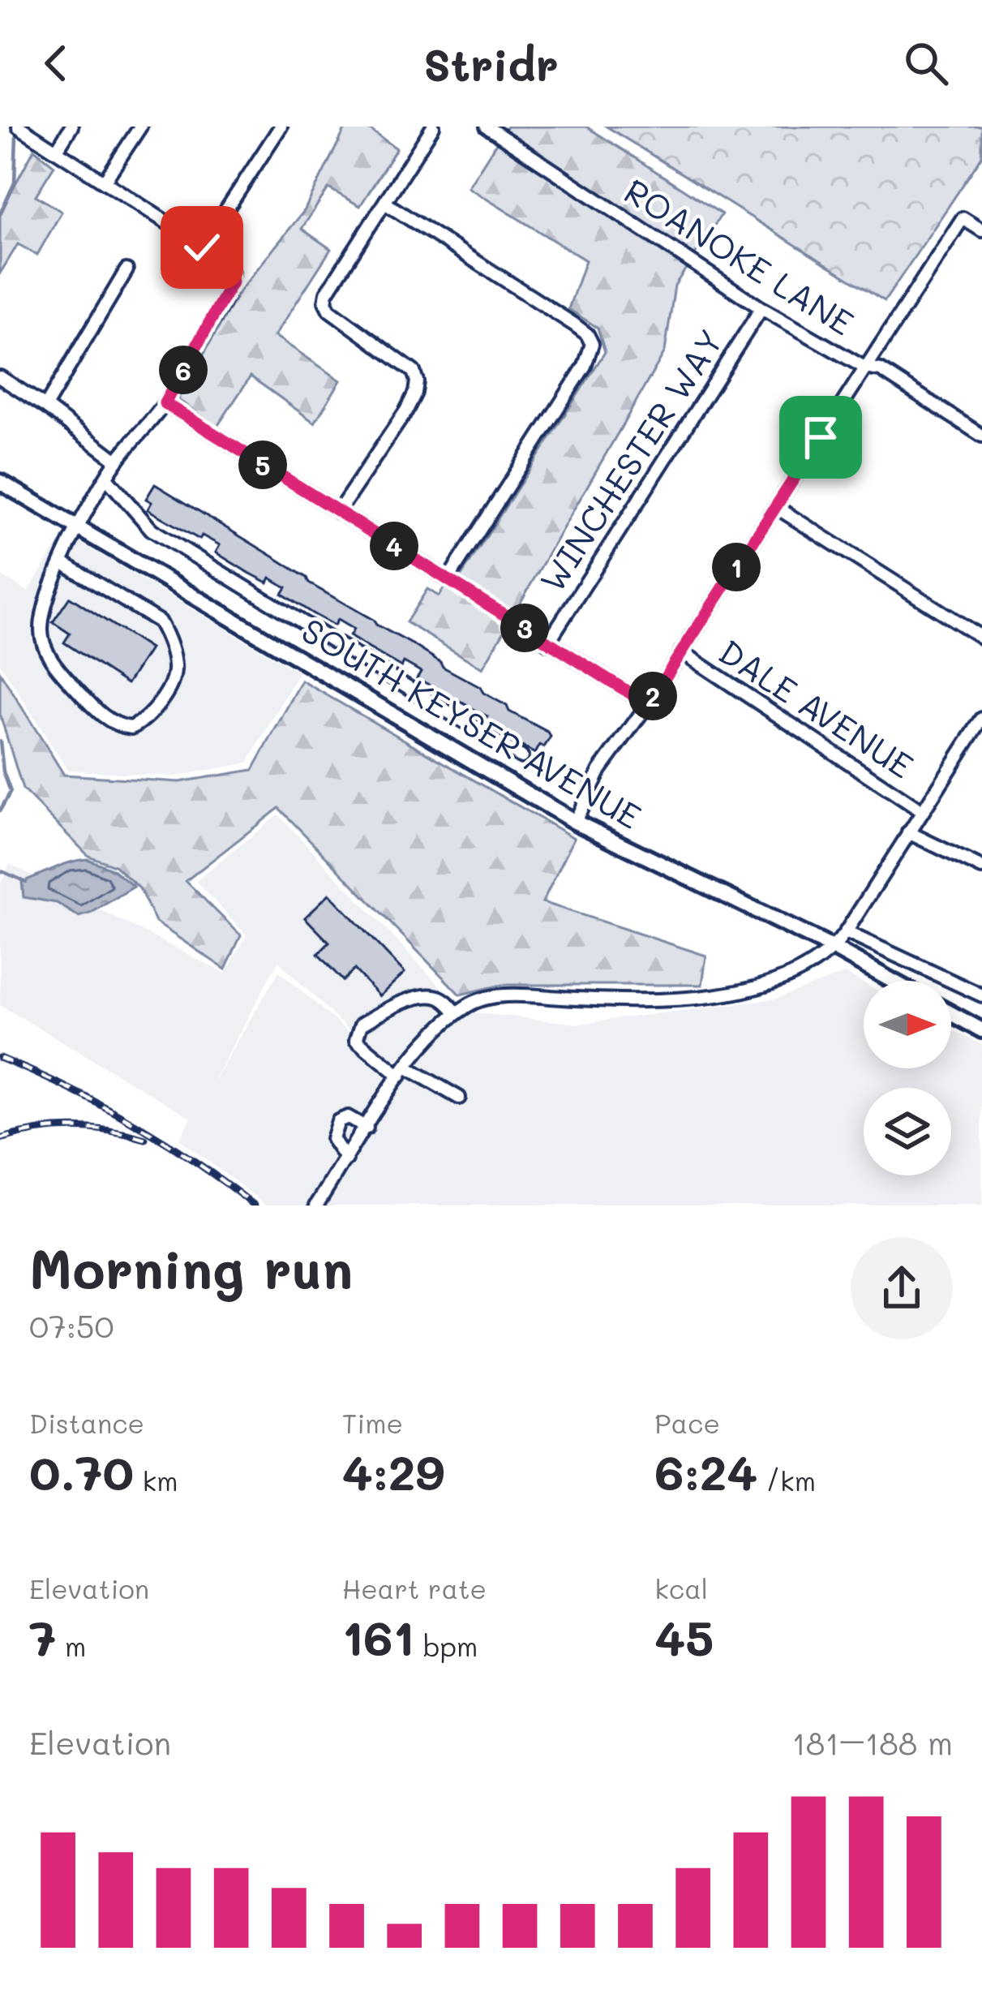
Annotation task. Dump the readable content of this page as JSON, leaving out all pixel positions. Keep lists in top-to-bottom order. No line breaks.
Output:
{"streets":{"main road":["SOUTH KEYSER AVENUE"],"street":["ROANOKE LANE","WINCHESTER WAY","DALE AVENUE"]},"crossings":[["ROANOKE LANE","WINCHESTER WAY"]],"north":"right","page":{"header":"Stridr","pins":["6","5","4","1","3","2"],"heading":["Morning run","07:50"],"stats":[["Distance","0.70 km"],["Time","4:29"],["Pace","6:24 /km"],["Elevation","7 m"],["Heart rate","161 bpm"],["kcal","45"]],"chart":["Elevation","181–188 m"]}}
